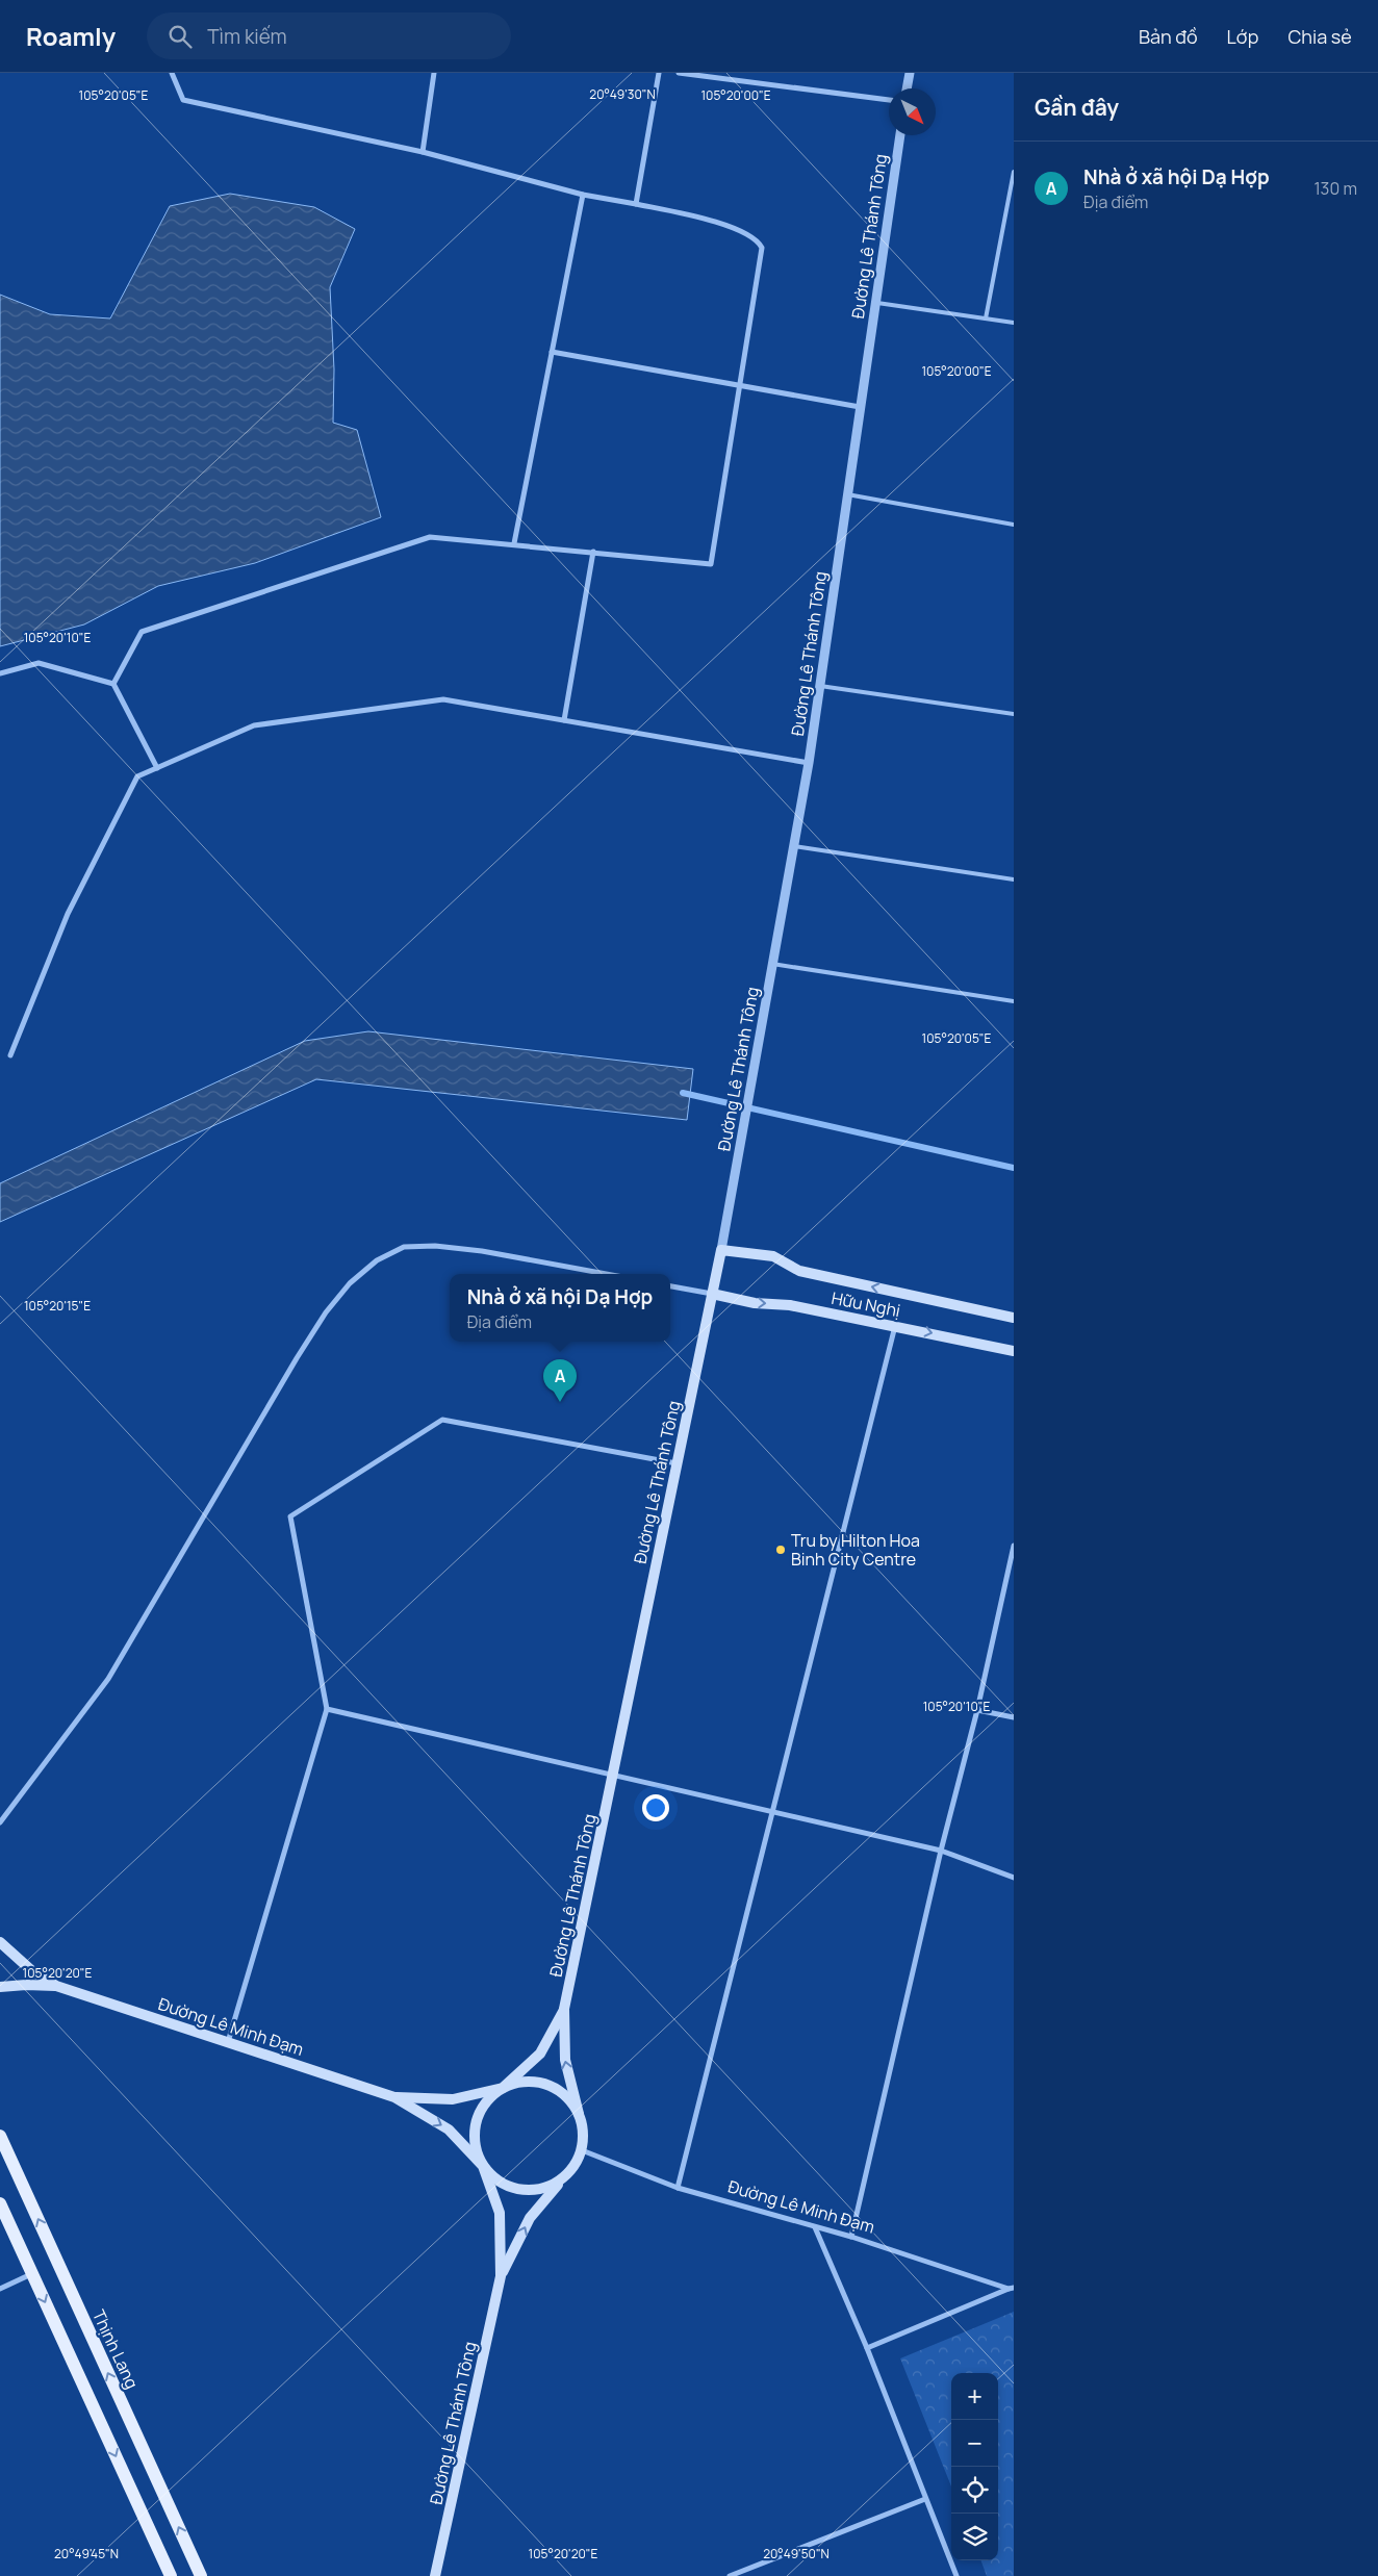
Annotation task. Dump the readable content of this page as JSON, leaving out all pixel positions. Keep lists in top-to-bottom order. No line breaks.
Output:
{"streets":{"main road":["Đường Lê Thánh Tông","Hữu Nghị","Đường Lê Minh Đạm","Thịnh Lang"]},"crossings":[["Đường Lê Thánh Tông","Hữu Nghị"],["Đường Lê Thánh Tông","Đường Lê Minh Đạm"]],"places":["Tru by Hilton Hoa Binh City Centre"],"north":"bottom right","page":{"header":"Roamly","search":"Tìm kiếm","nav":["Bản đồ","Lớp","Chia sẻ"],"heading":"Gần đây","list":[{"mark":"A","name":"Nhà ở xã hội Dạ Hợp","note":"Địa điểm","value":"130 m"}],"popup":["Nhà ở xã hội Dạ Hợp","Địa điểm"],"pins":"A","map_buttons":["+","−"]},"coordinates":["20°49'30\"N","105°20'05\"E","105°20'00\"E","105°20'10\"E","105°20'15\"E","105°20'20\"E","20°49'45\"N","20°49'50\"N"]}
